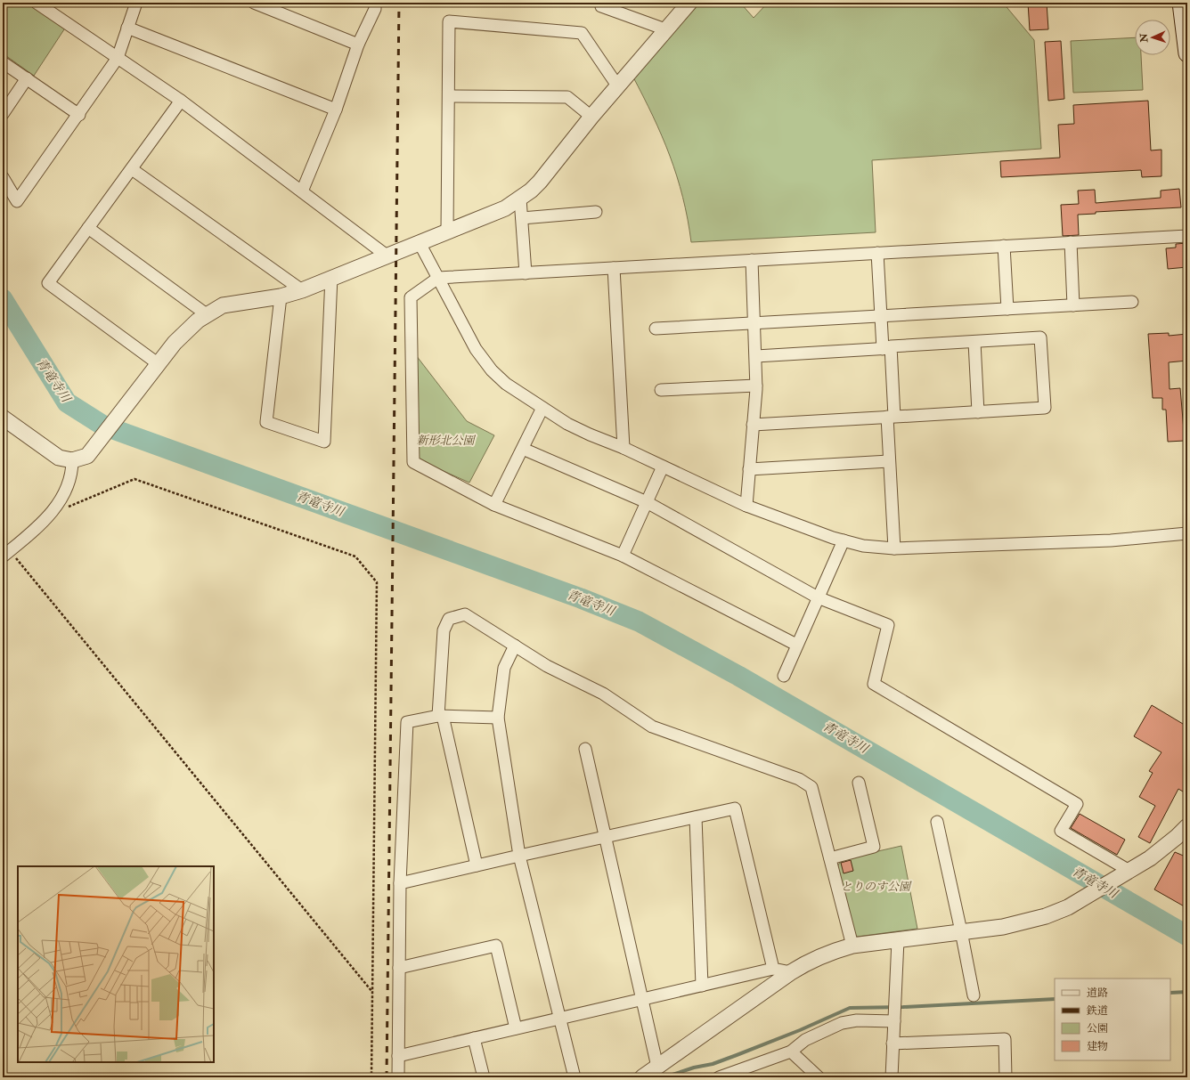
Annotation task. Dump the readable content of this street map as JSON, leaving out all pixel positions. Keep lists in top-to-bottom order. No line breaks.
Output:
{"water":["青竜寺川"],"parks":["新形北公園","とりのす公園"],"legend":["道路","鉄道","公園","建物"],"north":"left"}
